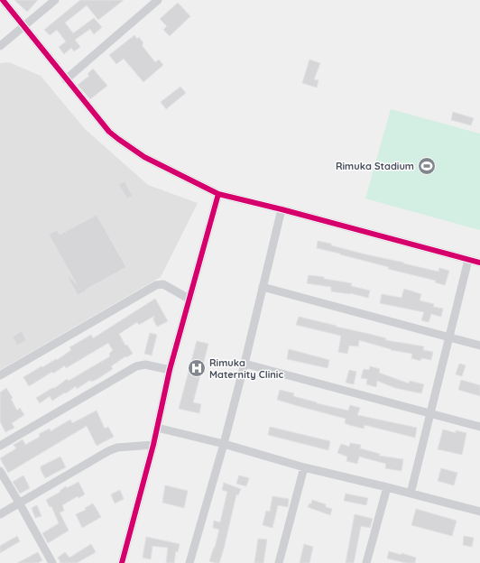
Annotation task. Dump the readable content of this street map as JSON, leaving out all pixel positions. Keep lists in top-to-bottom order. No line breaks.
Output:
{"places":{"sports":["Rimuka Stadium"],"hospital":["Rimuka Maternity Clinic"]}}
